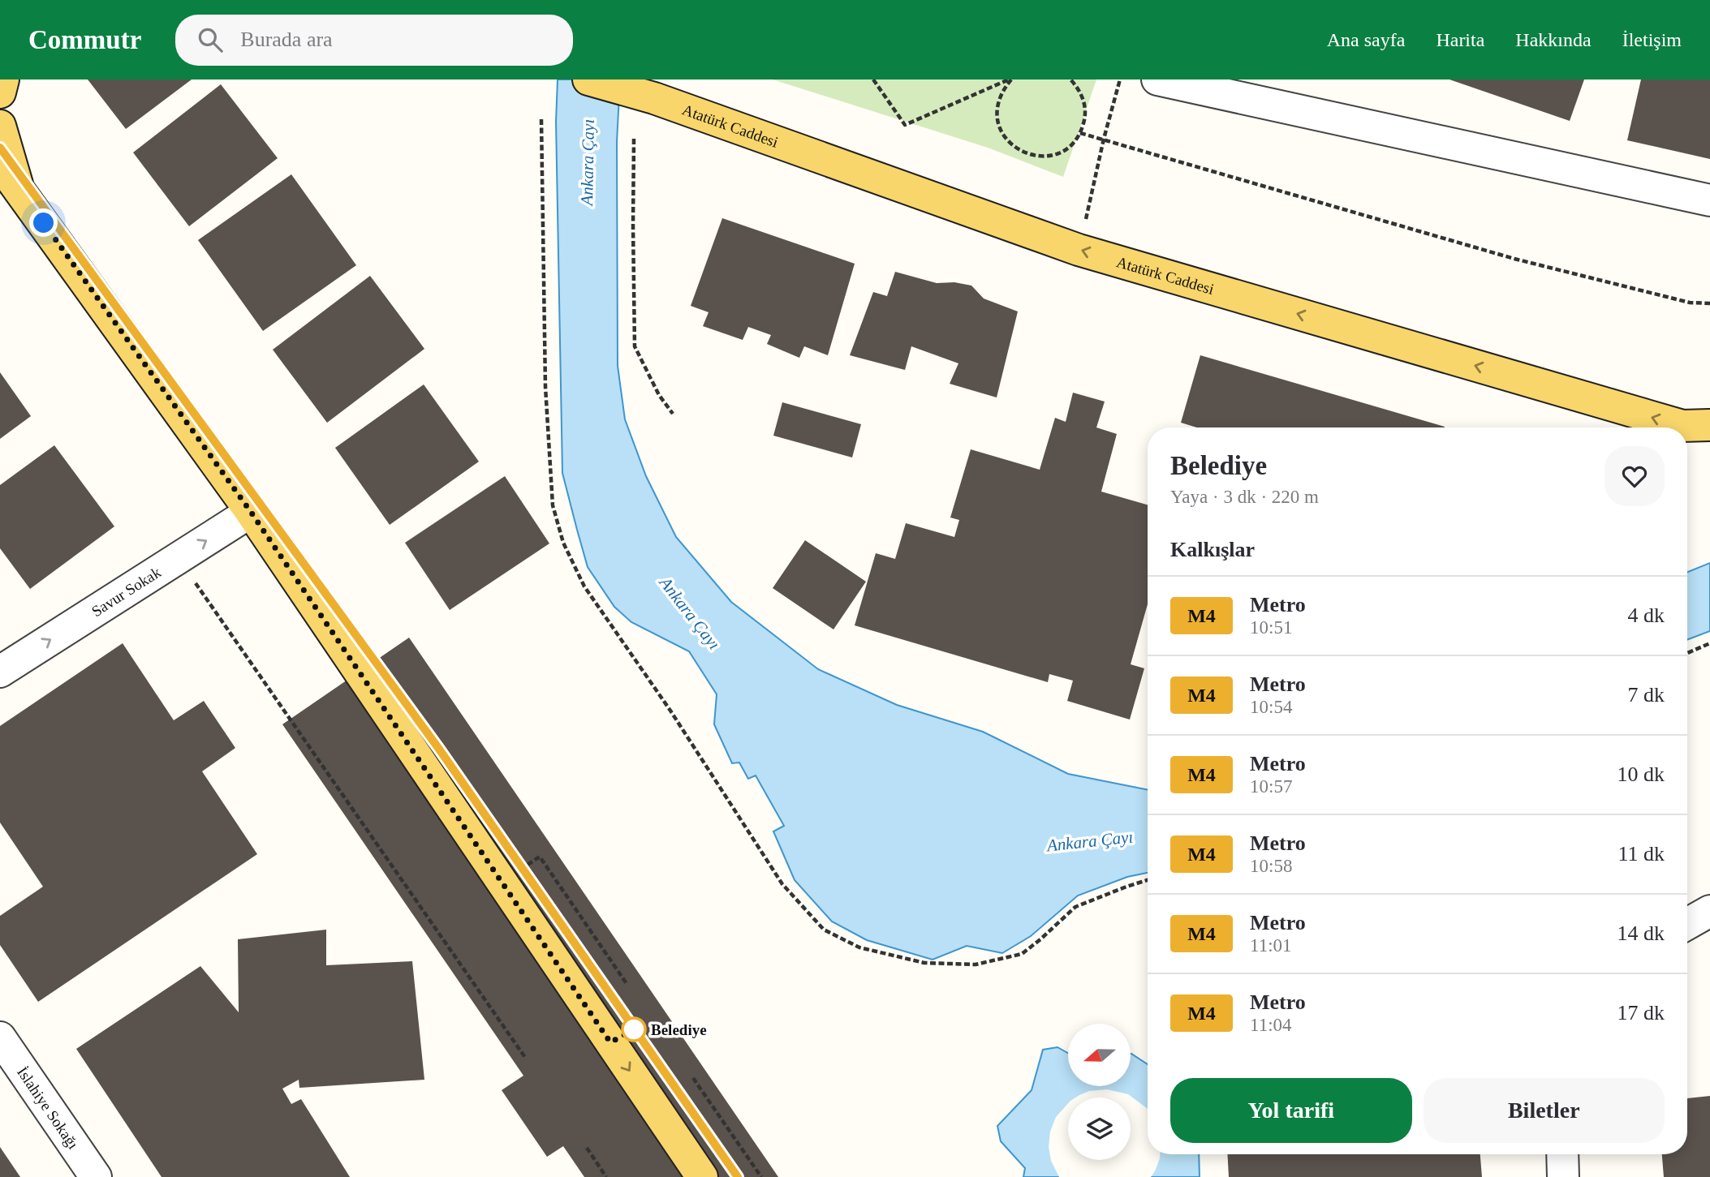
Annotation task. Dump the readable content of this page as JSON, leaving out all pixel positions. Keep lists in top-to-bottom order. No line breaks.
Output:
{"streets":{"main road":["Atatürk Caddesi"],"street":["Savur Sokak","İslahiye Sokağı"]},"one_way":["Atatürk Caddesi","Savur Sokak"],"water":["Ankara Çayı"],"places":["Belediye"],"lines":["metro line M4"],"north":"left","page":{"header":"Commutr","search":"Burada ara","nav":["Ana sayfa","Harita","Hakkında","İletişim"],"heading":[["Belediye","Yaya · 3 dk · 220 m"],"Kalkışlar"],"list":[{"mark":"M4","name":"Metro","note":"10:51","value":"4 dk"},{"mark":"M4","name":"Metro","note":"10:54","value":"7 dk"},{"mark":"M4","name":"Metro","note":"10:57","value":"10 dk"},{"mark":"M4","name":"Metro","note":"10:58","value":"11 dk"},{"mark":"M4","name":"Metro","note":"11:01","value":"14 dk"},{"mark":"M4","name":"Metro","note":"11:04","value":"17 dk"}],"buttons":["Yol tarifi","Biletler"]}}
